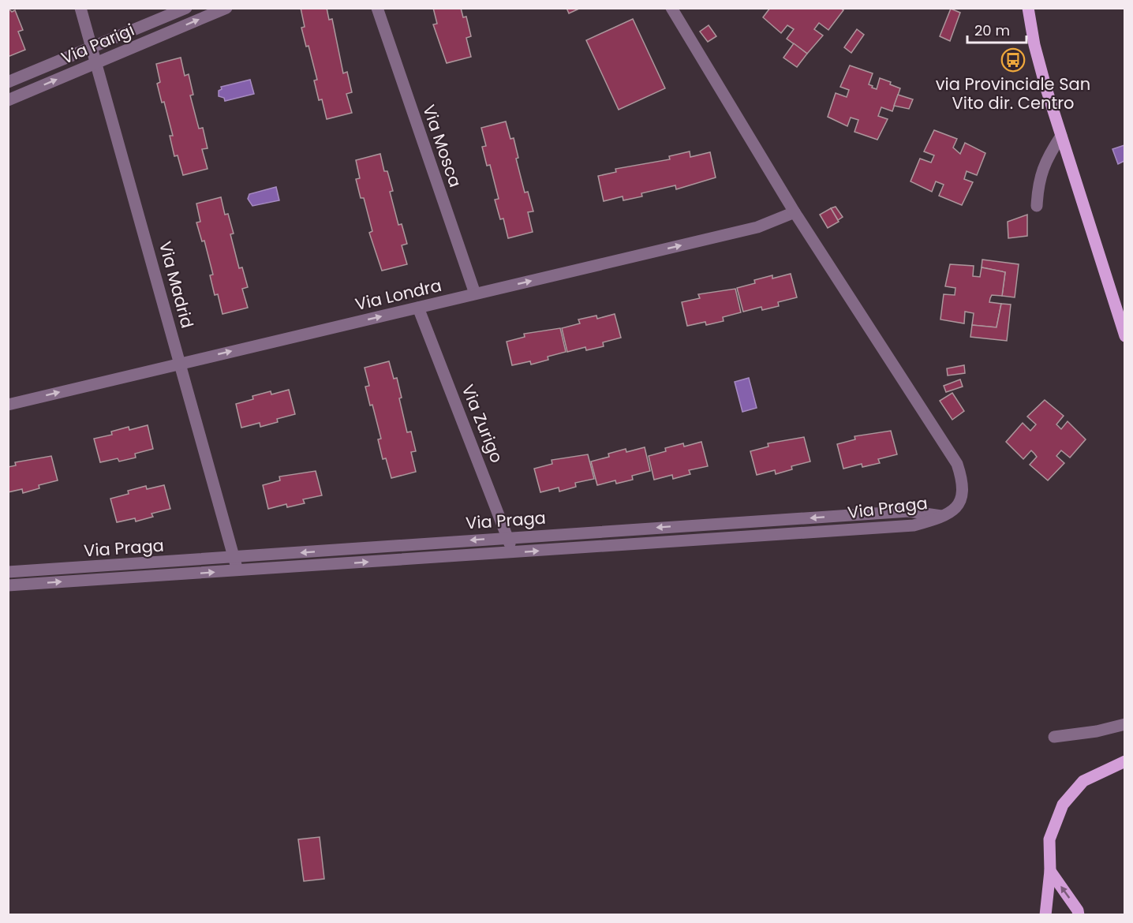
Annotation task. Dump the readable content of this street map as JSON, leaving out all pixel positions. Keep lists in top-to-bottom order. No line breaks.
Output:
{"streets":{"street":["Via Parigi","Via Mosca","Via Madrid","Via Londra","Via Zurigo","Via Praga"]},"crossings":[["Via Parigi","Via Madrid"],["Via Mosca","Via Londra"],["Via Madrid","Via Londra"],["Via Madrid","Via Praga"],["Via Londra","Via Zurigo"],["Via Zurigo","Via Praga"]],"one_way":["Via Londra"],"places":{"bus stop":["via Provinciale San Vito dir. Centro"]},"scale_bar":"20 m"}
